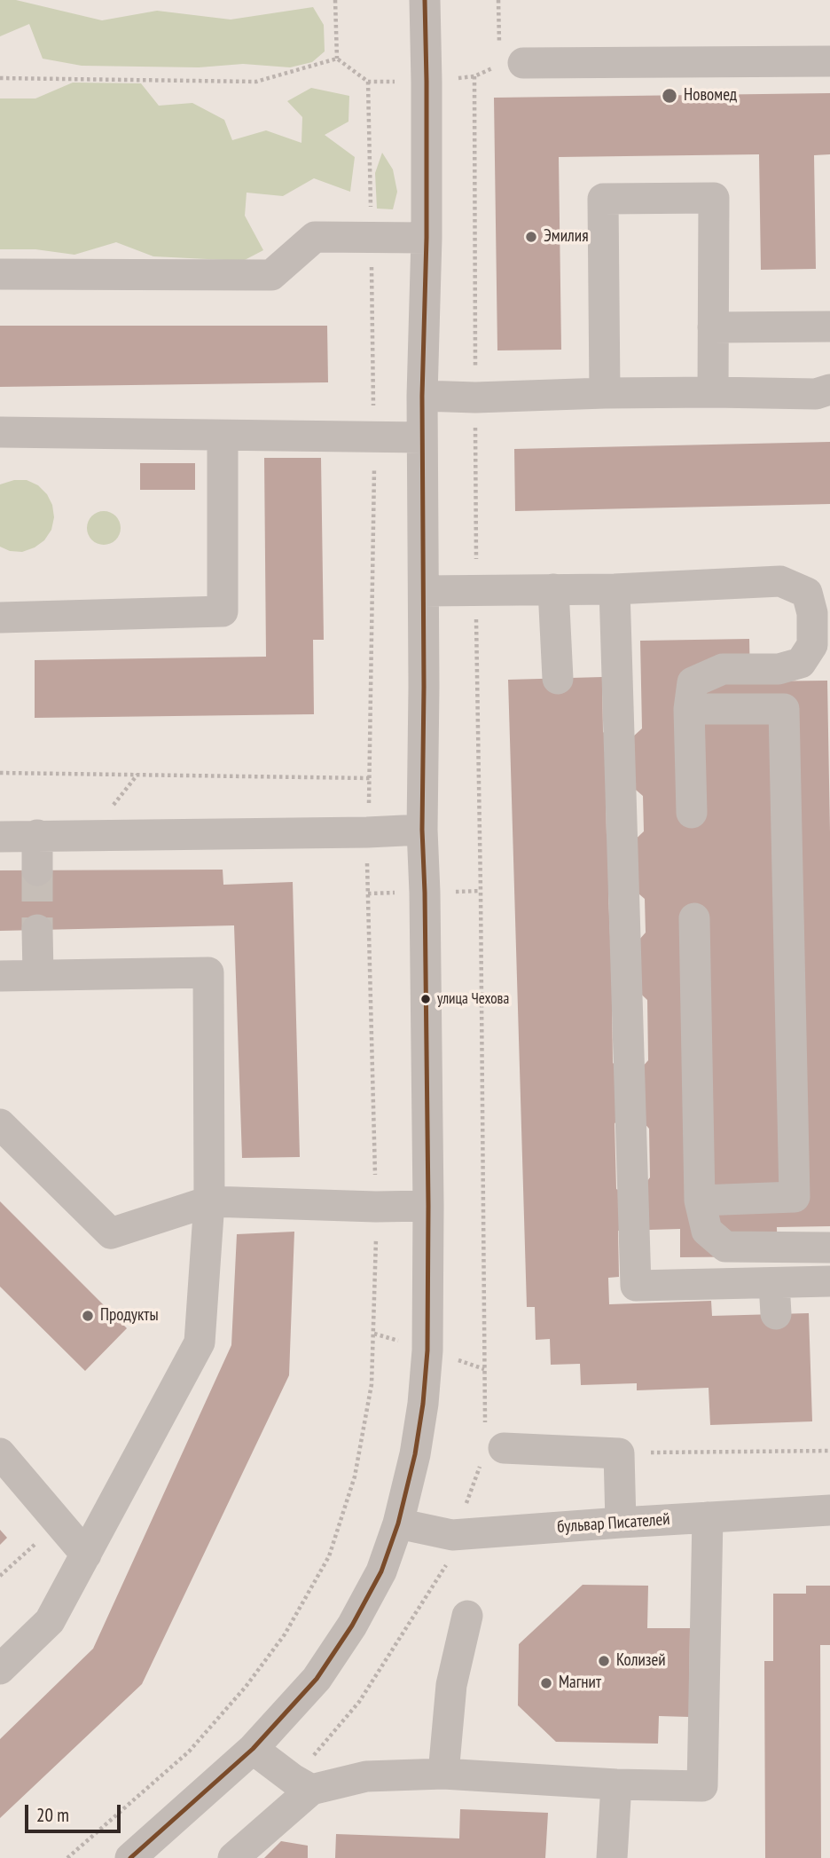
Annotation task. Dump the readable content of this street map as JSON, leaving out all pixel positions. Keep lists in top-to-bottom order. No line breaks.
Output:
{"streets":{"street":["бульвар Писателей"]},"places":["Новомед","Эмилия","улица Чехова","Продукты","Колизей","Магнит"],"scale_bar":"20 m"}
